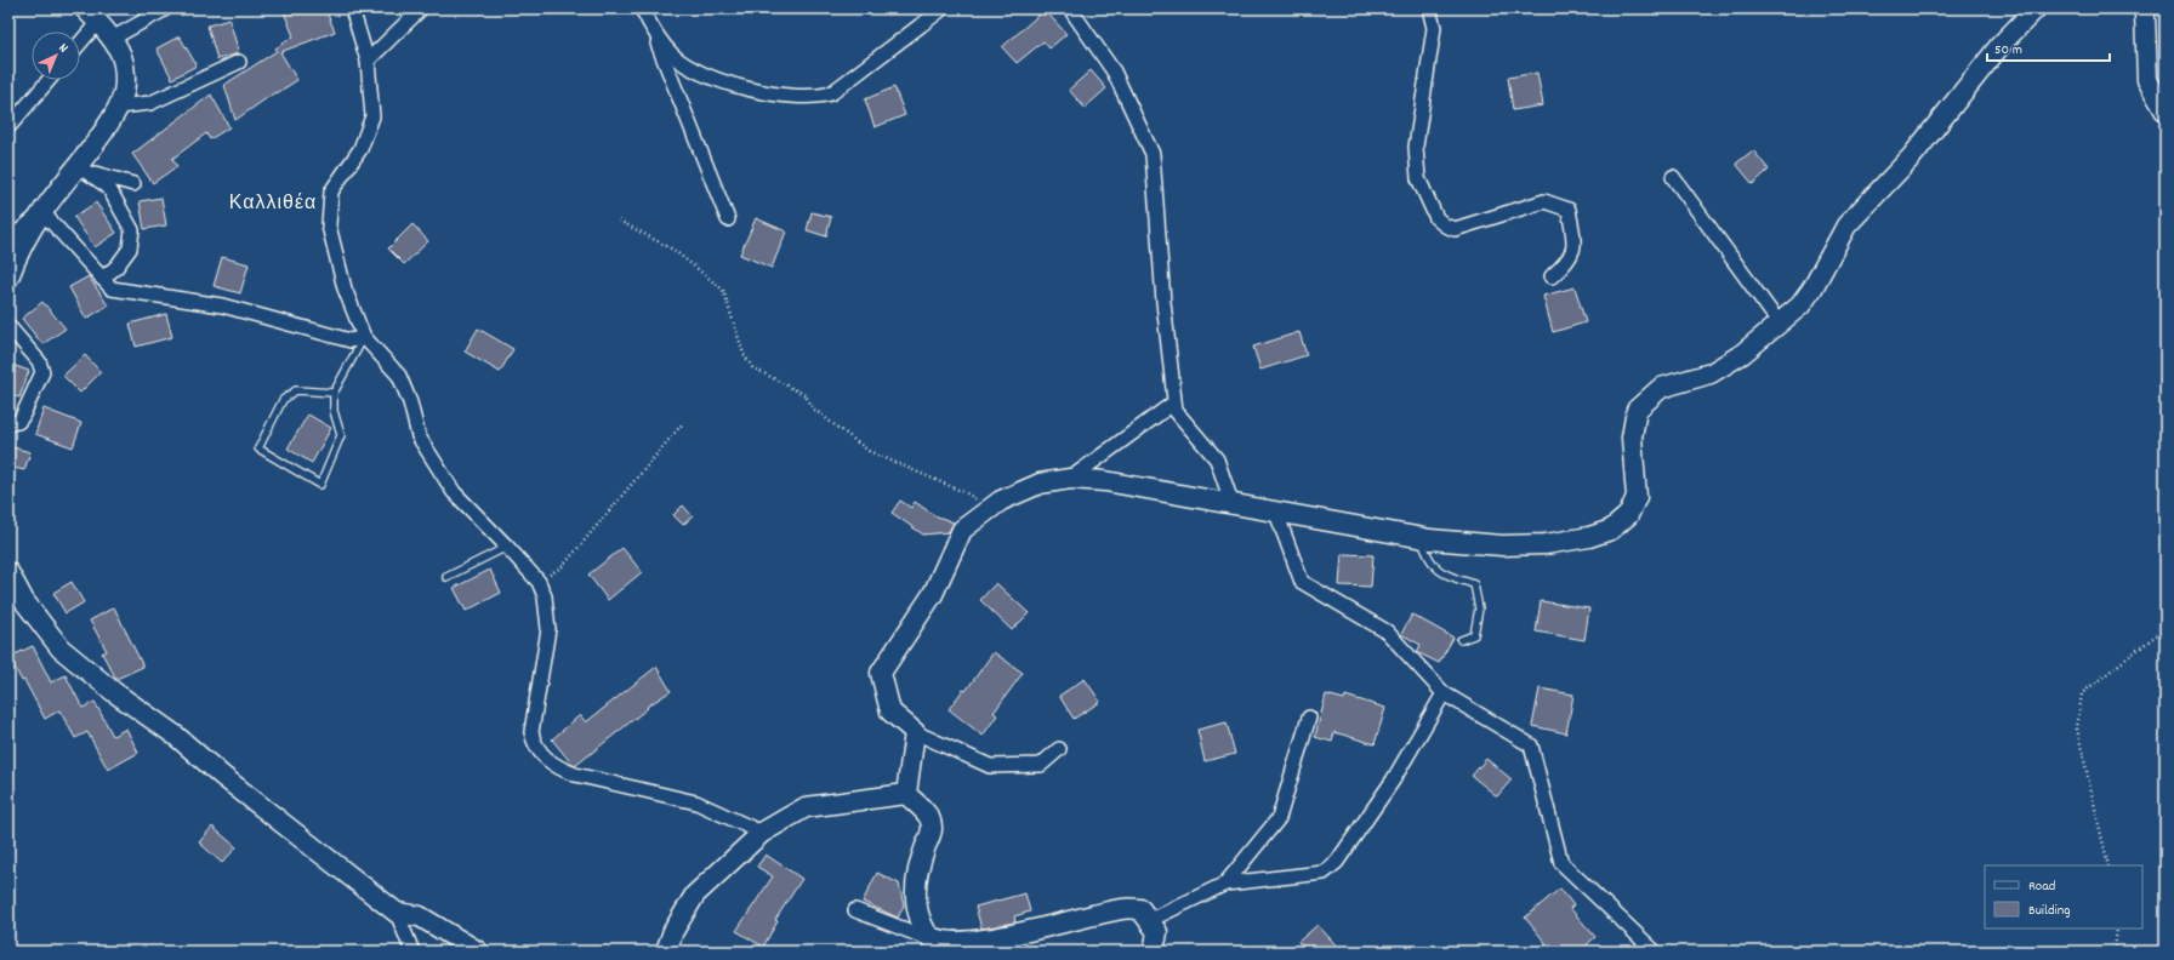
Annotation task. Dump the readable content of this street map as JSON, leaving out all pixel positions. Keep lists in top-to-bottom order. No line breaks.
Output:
{"districts":["Καλλιθέα"],"legend":["Road","Building"],"scale_bar":"50 m","north":"top right"}
